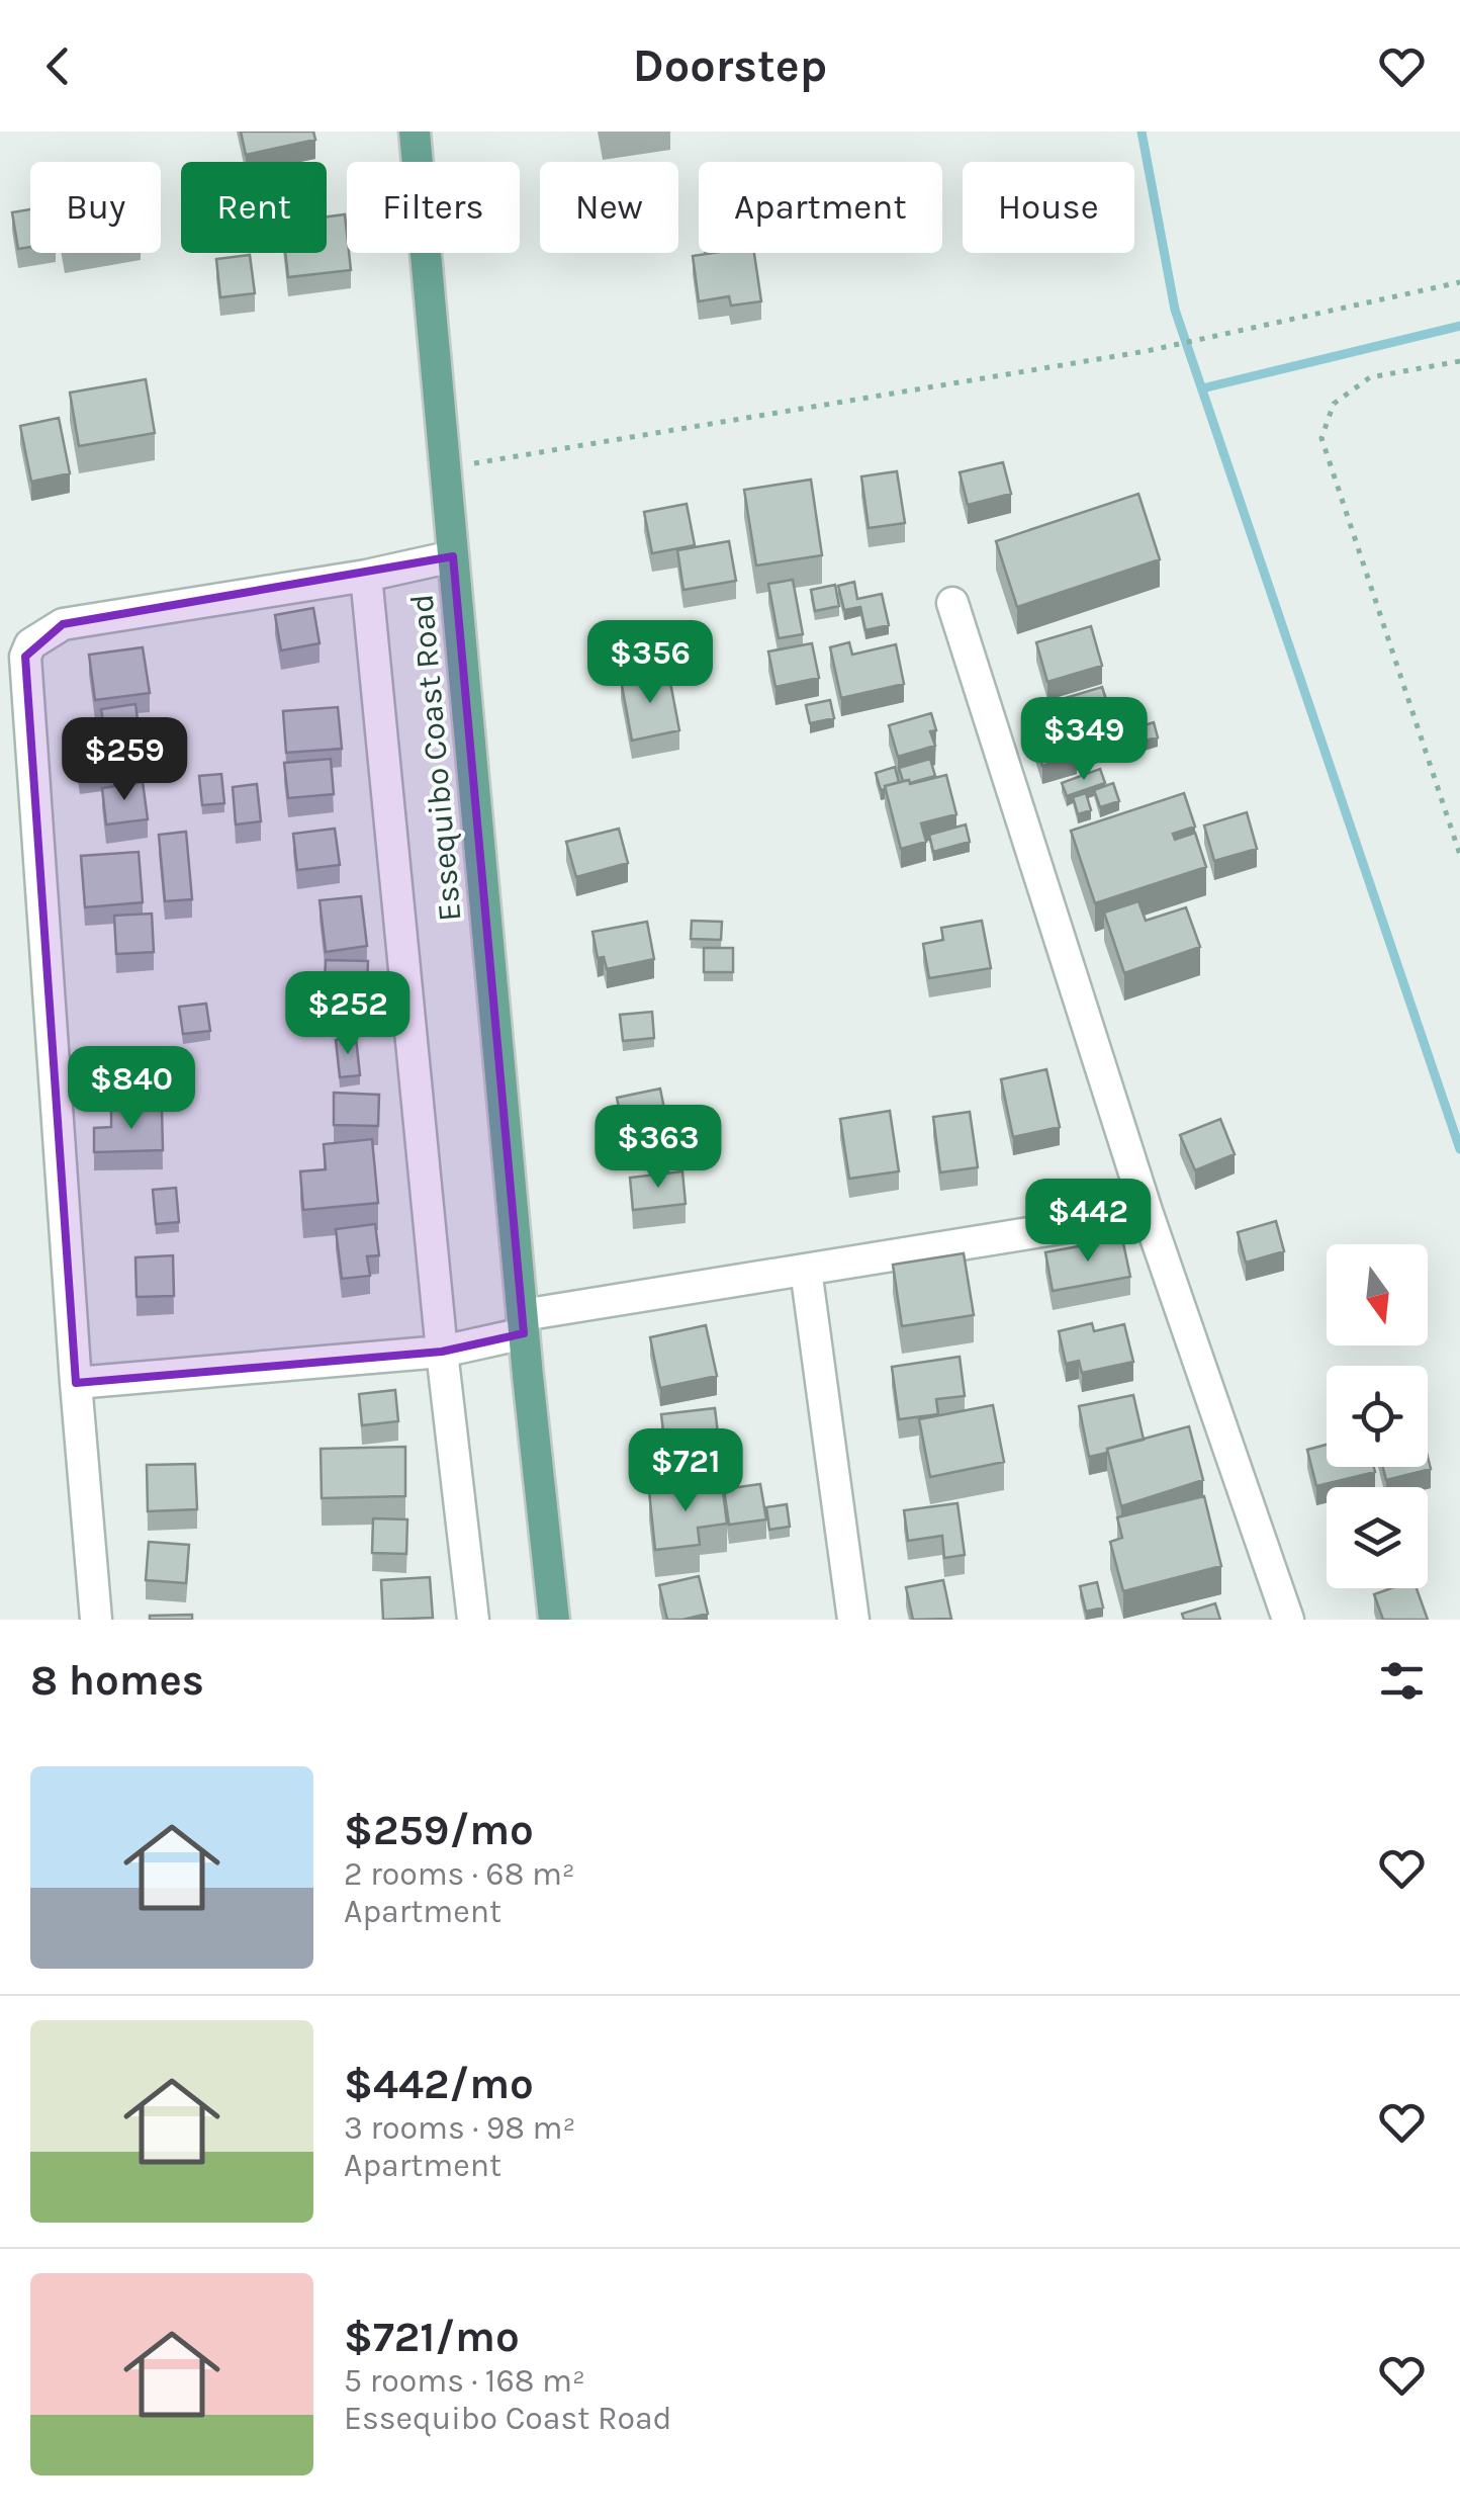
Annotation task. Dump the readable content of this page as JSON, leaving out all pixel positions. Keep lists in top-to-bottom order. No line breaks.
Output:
{"streets":{"main road":["Essequibo Coast Road"]},"north":"bottom","page":{"header":"Doorstep","chip":["Buy","Rent","Filters","New","Apartment","House"],"price":["$356","$349","$259","$252","$840","$363","$442","$721"],"heading":"8 homes","list":[{"name":"$259/mo","note":"2 rooms · 68 m² · Apartment"},{"name":"$442/mo","note":"3 rooms · 98 m² · Apartment"},{"name":"$721/mo","note":"5 rooms · 168 m² · Essequibo Coast Road"}]}}
